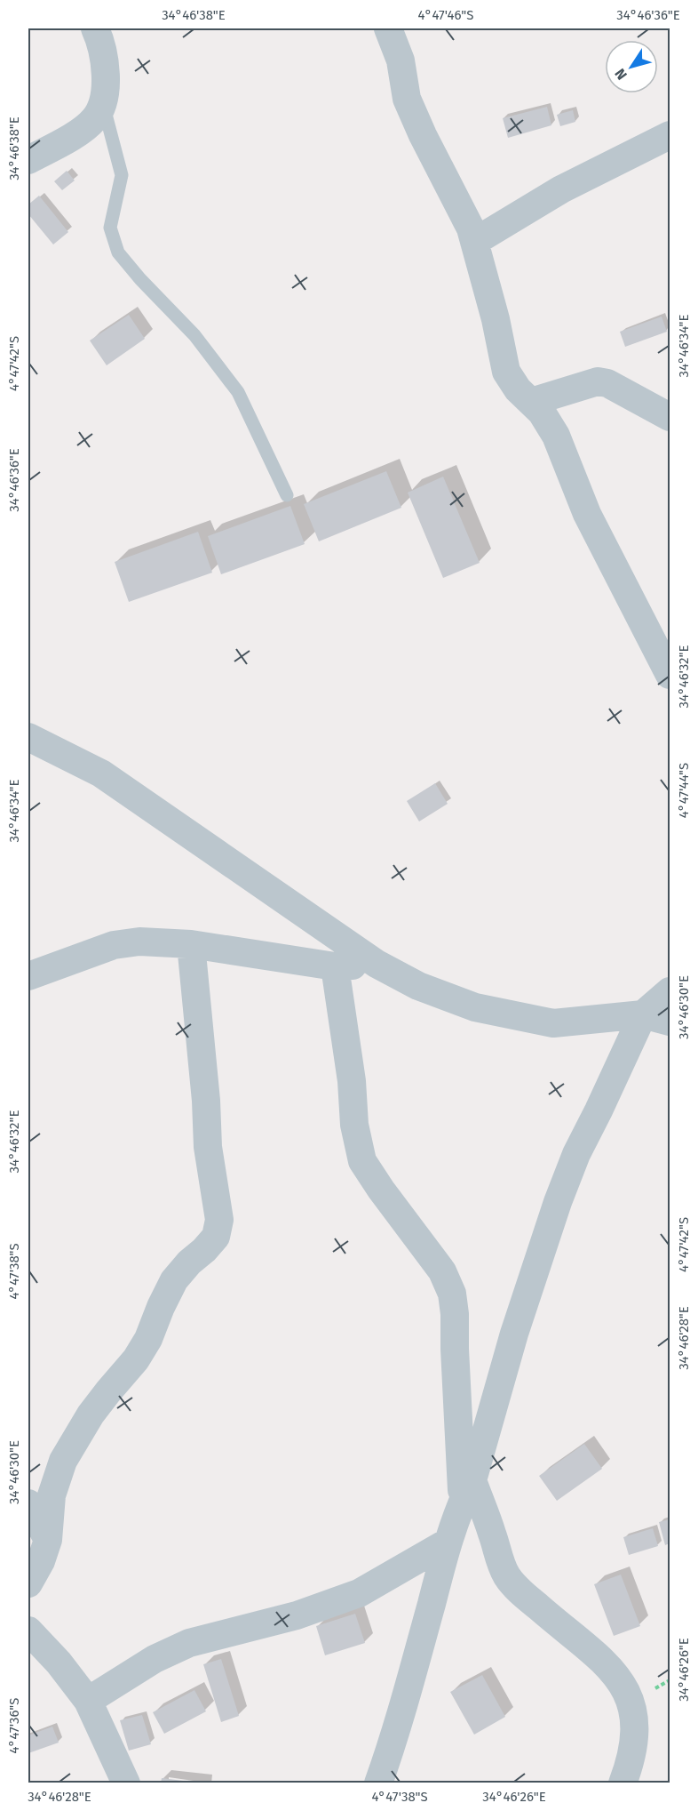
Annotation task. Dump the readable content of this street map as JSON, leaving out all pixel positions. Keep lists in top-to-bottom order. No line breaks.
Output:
{"north":"bottom left","coordinates":["34°46'38\"E","4°47'46\"S","34°46'36\"E","34°46'34\"E","4°47'42\"S","34°46'32\"E","4°47'44\"S","34°46'30\"E","4°47'38\"S","34°46'28\"E","34°46'26\"E","4°47'36\"S"]}
